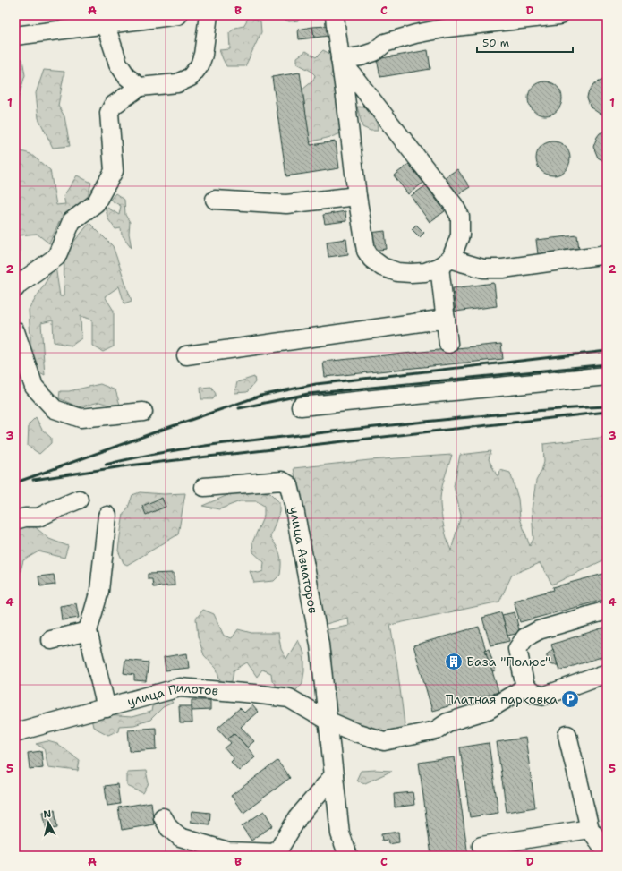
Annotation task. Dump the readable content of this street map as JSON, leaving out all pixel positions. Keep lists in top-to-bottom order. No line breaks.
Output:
{"streets":{"street":["улица Авиаторов","улица Пилотов"]},"crossings":[["улица Авиаторов","улица Пилотов"]],"places":{"building":["База \"Полюс\""],"parking":["Платная парковка"]},"scale_bar":"50 m","north":"top","grid":{"columns":["A","B","C","D"],"rows":["1","2","3","4","5"]}}
